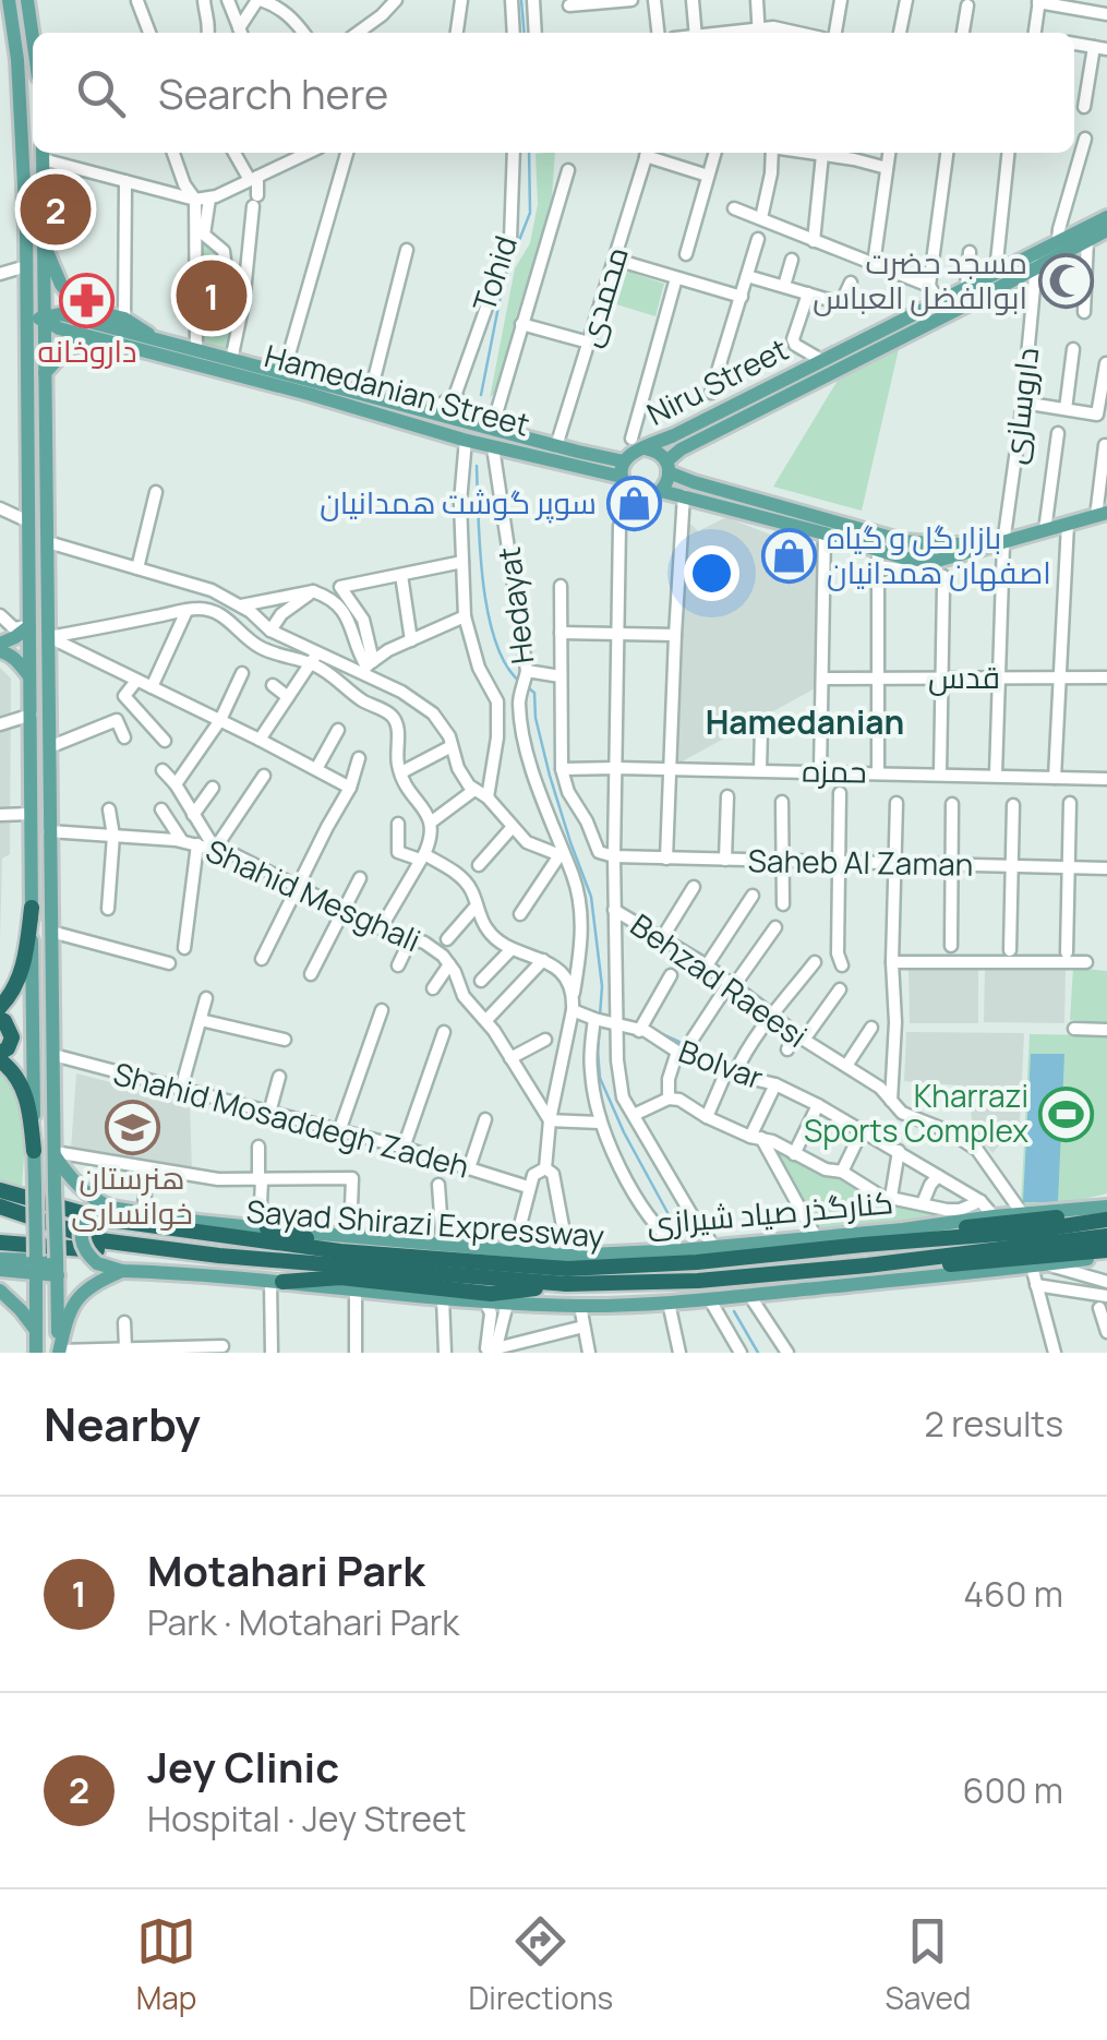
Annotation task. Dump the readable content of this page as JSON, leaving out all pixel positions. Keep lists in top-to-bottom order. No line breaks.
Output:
{"streets":{"highway":["Sayad Shirazi Expressway"],"main road":["Niru Street","Hamedanian Street","کنارگذر صیاد شیرازی"],"street":["Tohid","محمدی","داروسازی","Hedayat","قدس","حمزه","Saheb Al Zaman","Shahid Mesghali","Behzad Raeesi","Bolvar","Shahid Mosaddegh Zadeh"]},"crossings":[["محمدی","Hamedanian Street"],["Niru Street","Hamedanian Street"],["Niru Street","داروسازی"],["Hamedanian Street","Hedayat"],["داروسازی","قدس"],["داروسازی","حمزه"],["Hedayat","Shahid Mesghali"],["Hedayat","Bolvar"],["Behzad Raeesi","کنارگذر صیاد شیرازی"],["Bolvar","کنارگذر صیاد شیرازی"],["کنارگذر صیاد شیرازی","Sayad Shirazi Expressway"]],"districts":["Hamedanian"],"places":{"mosque":["مسجد حضرت ابوالفضل العباس"],"pharmacy":["داروخانه"],"shop":["سوپر گوشت همدانیان","بازار گل و گیاه اصفهان همدانیان"],"sports":["Kharrazi Sports Complex"],"school or university":["هنرستان خوانساری"]},"page":{"search":"Search here","pins":["2","1"],"heading":["Nearby","2 results"],"list":[{"mark":"1","name":"Motahari Park","note":"Park · Motahari Park","value":"460 m"},{"mark":"2","name":"Jey Clinic","note":"Hospital · Jey Street","value":"600 m"}],"nav":["Map","Directions","Saved"]}}
